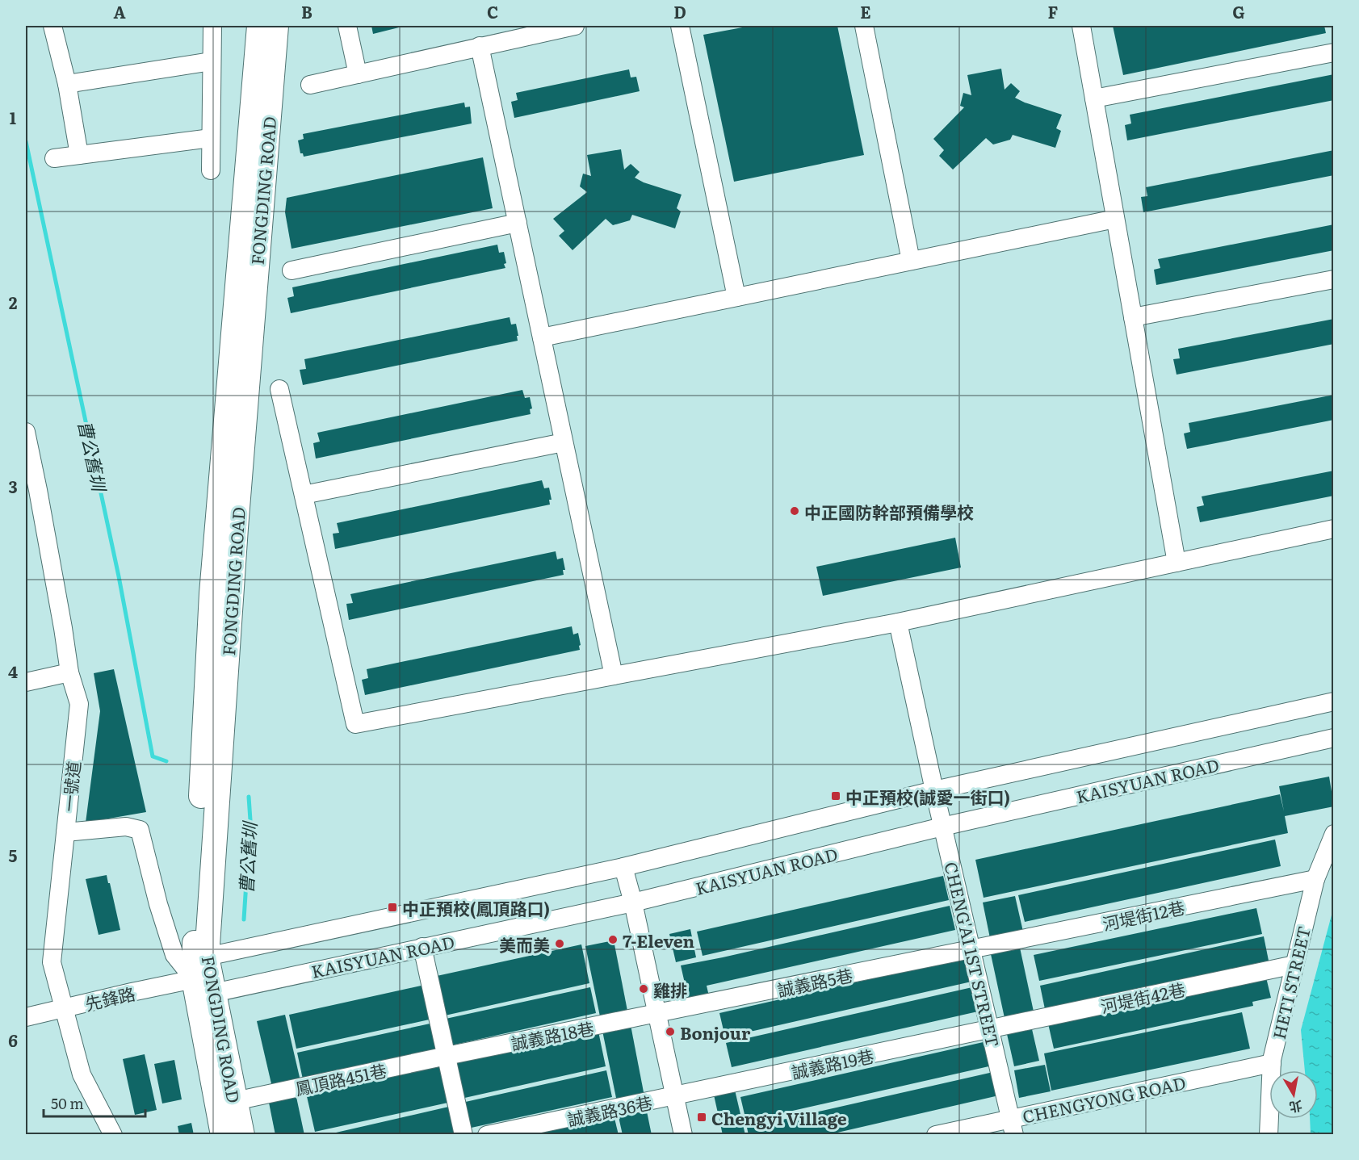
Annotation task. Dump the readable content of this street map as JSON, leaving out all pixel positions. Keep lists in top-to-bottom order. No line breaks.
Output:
{"streets":{"main road":["FONGDING ROAD"],"street":["KAISYUAN ROAD","一號道","河堤街12巷","CHENG'AI 1ST STREET","誠義路5巷","HETI STREET","河堤街42巷","先鋒路","誠義路18巷","誠義路19巷","鳳頂路451巷","CHENGYONG ROAD","誠義路36巷"]},"crossings":[["FONGDING ROAD","KAISYUAN ROAD"],["FONGDING ROAD","先鋒路"],["FONGDING ROAD","鳳頂路451巷"],["KAISYUAN ROAD","CHENG'AI 1ST STREET"],["KAISYUAN ROAD","先鋒路"],["一號道","先鋒路"],["河堤街12巷","CHENG'AI 1ST STREET"],["河堤街12巷","誠義路5巷"],["河堤街12巷","HETI STREET"],["CHENG'AI 1ST STREET","誠義路5巷"],["CHENG'AI 1ST STREET","河堤街42巷"],["CHENG'AI 1ST STREET","誠義路19巷"],["CHENG'AI 1ST STREET","CHENGYONG ROAD"],["誠義路5巷","誠義路18巷"],["HETI STREET","河堤街42巷"],["HETI STREET","CHENGYONG ROAD"],["河堤街42巷","誠義路19巷"],["誠義路18巷","鳳頂路451巷"],["誠義路19巷","誠義路36巷"]],"water":["曹公舊圳"],"places":{"other":["中正國防幹部預備學校","7-Eleven","美而美","雞排","Bonjour"],"transit":["中正預校(誠愛一街口)","中正預校(鳳頂路口)","Chengyi Village"]},"scale_bar":"50 m","north":"bottom","grid":{"columns":["A","B","C","D","E","F","G"],"rows":["1","2","3","4","5","6"]}}
